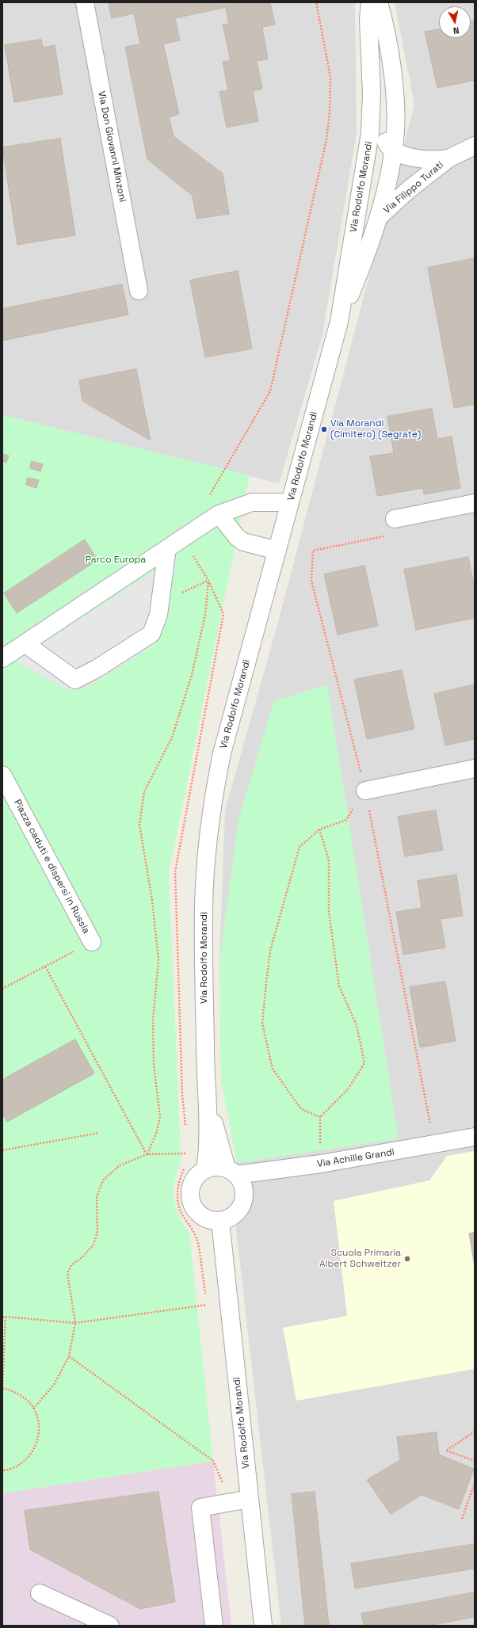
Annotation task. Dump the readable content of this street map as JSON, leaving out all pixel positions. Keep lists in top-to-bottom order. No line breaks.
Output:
{"streets":{"street":["Via Don Giovanni Minzoni","Via Rodolfo Morandi","Via Filippo Turati","Piazza caduti e dispersi in Russia","Via Achille Grandi"]},"crossings":[["Via Rodolfo Morandi","Via Filippo Turati"],["Via Rodolfo Morandi","Via Achille Grandi"]],"parks":["Parco Europa"],"places":["Via Morandi (Cimitero) (Segrate)","Scuola Primaria Albert Schweitzer"],"north":"bottom"}
